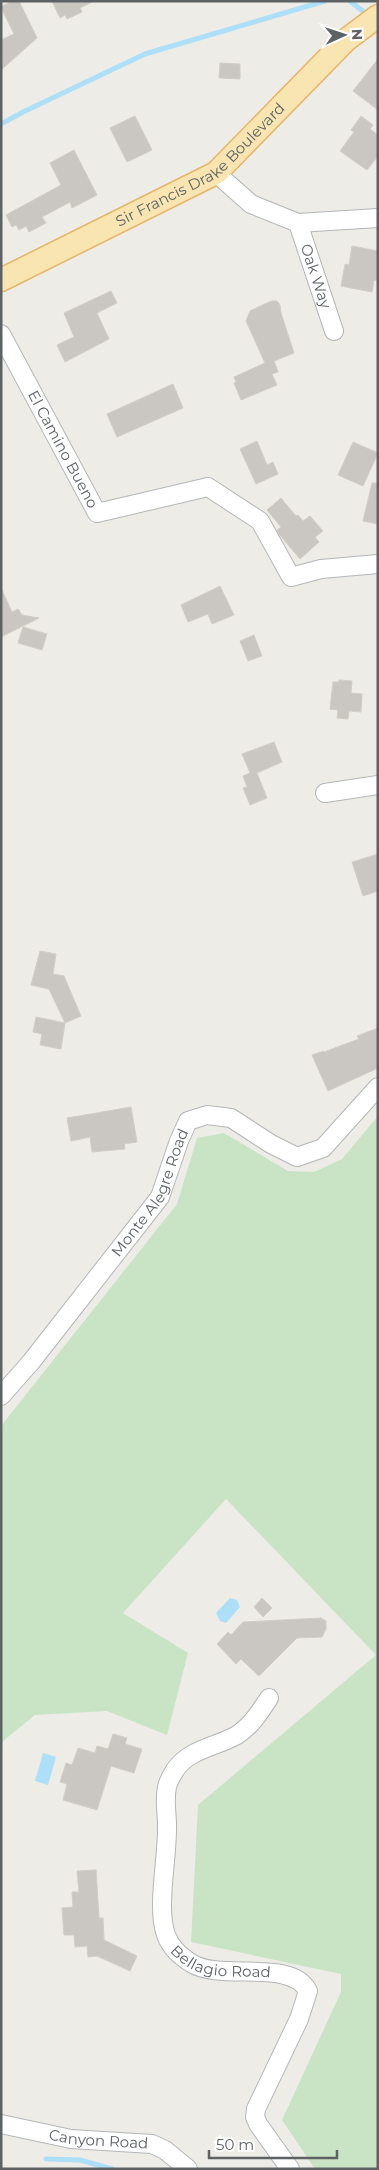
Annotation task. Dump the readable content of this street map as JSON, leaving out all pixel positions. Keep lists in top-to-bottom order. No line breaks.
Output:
{"streets":{"main road":["Sir Francis Drake Boulevard"],"street":["Oak Way","El Camino Bueno","Monte Alegre Road","Bellagio Road","Canyon Road"]},"scale_bar":"50 m","north":"right"}
